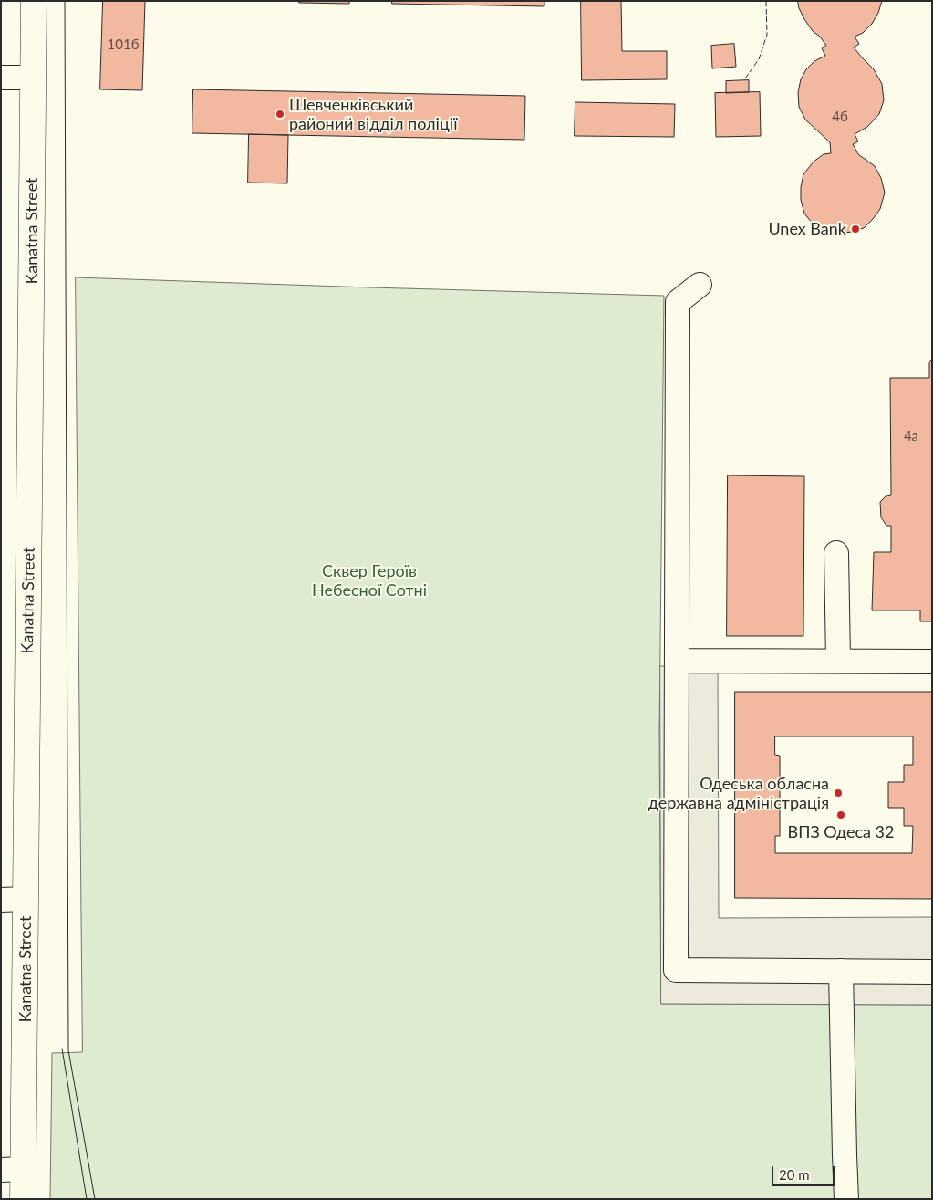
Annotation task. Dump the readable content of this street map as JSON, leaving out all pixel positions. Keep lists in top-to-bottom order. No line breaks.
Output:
{"streets":{"main road":["Kanatna Street"]},"parks":["Сквер Героїв Небесної Сотні"],"places":["Шевченківський районий відділ поліції","Unex Bank","Одеська обласна державна адміністрація","ВПЗ Одеса 32"],"house_numbers":["101б","4б","4а"],"scale_bar":"20 m"}
